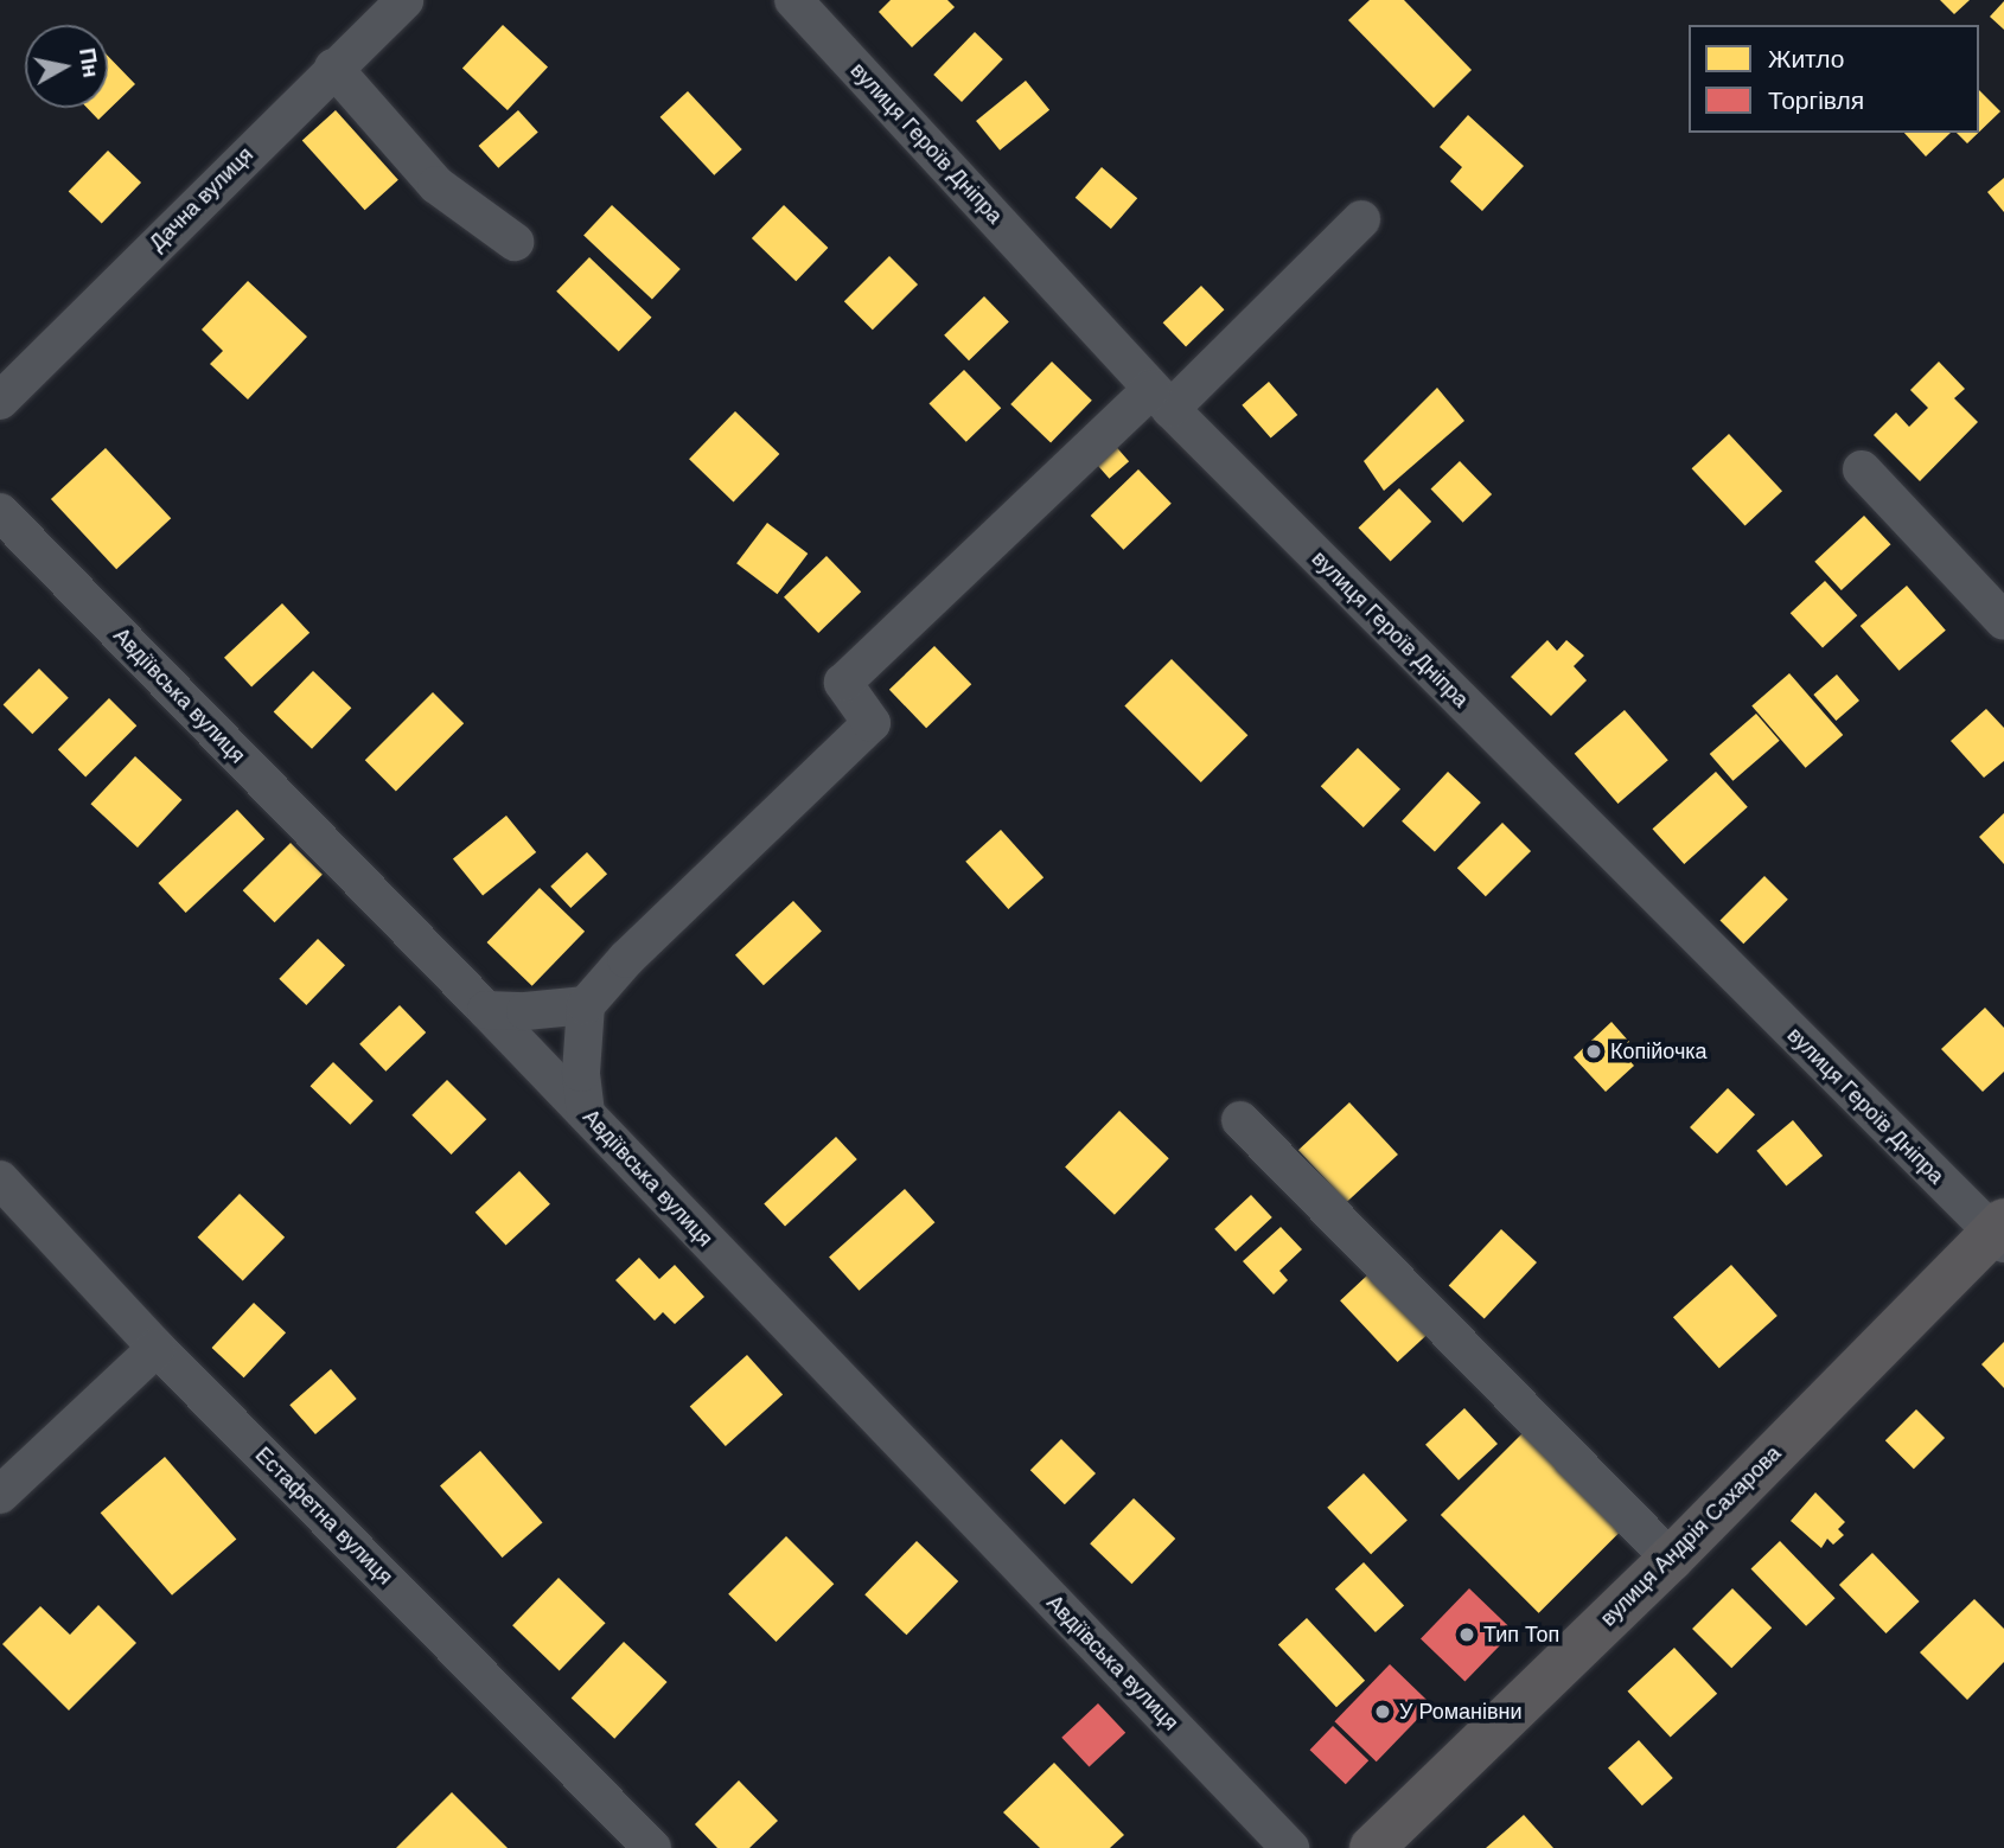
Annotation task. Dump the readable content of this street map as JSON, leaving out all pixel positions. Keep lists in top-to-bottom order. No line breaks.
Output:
{"streets":{"main road":["вулиця Андрія Сахарова"],"street":["вулиця Героїв Дніпра","Дачна вулиця","Авдіївська вулиця","Естафетна вулиця"]},"crossings":[["вулиця Героїв Дніпра","вулиця Андрія Сахарова"]],"places":["Копійочка","Тип Топ","У Романівни"],"legend":["Житло","Торгівля"],"north":"right"}
